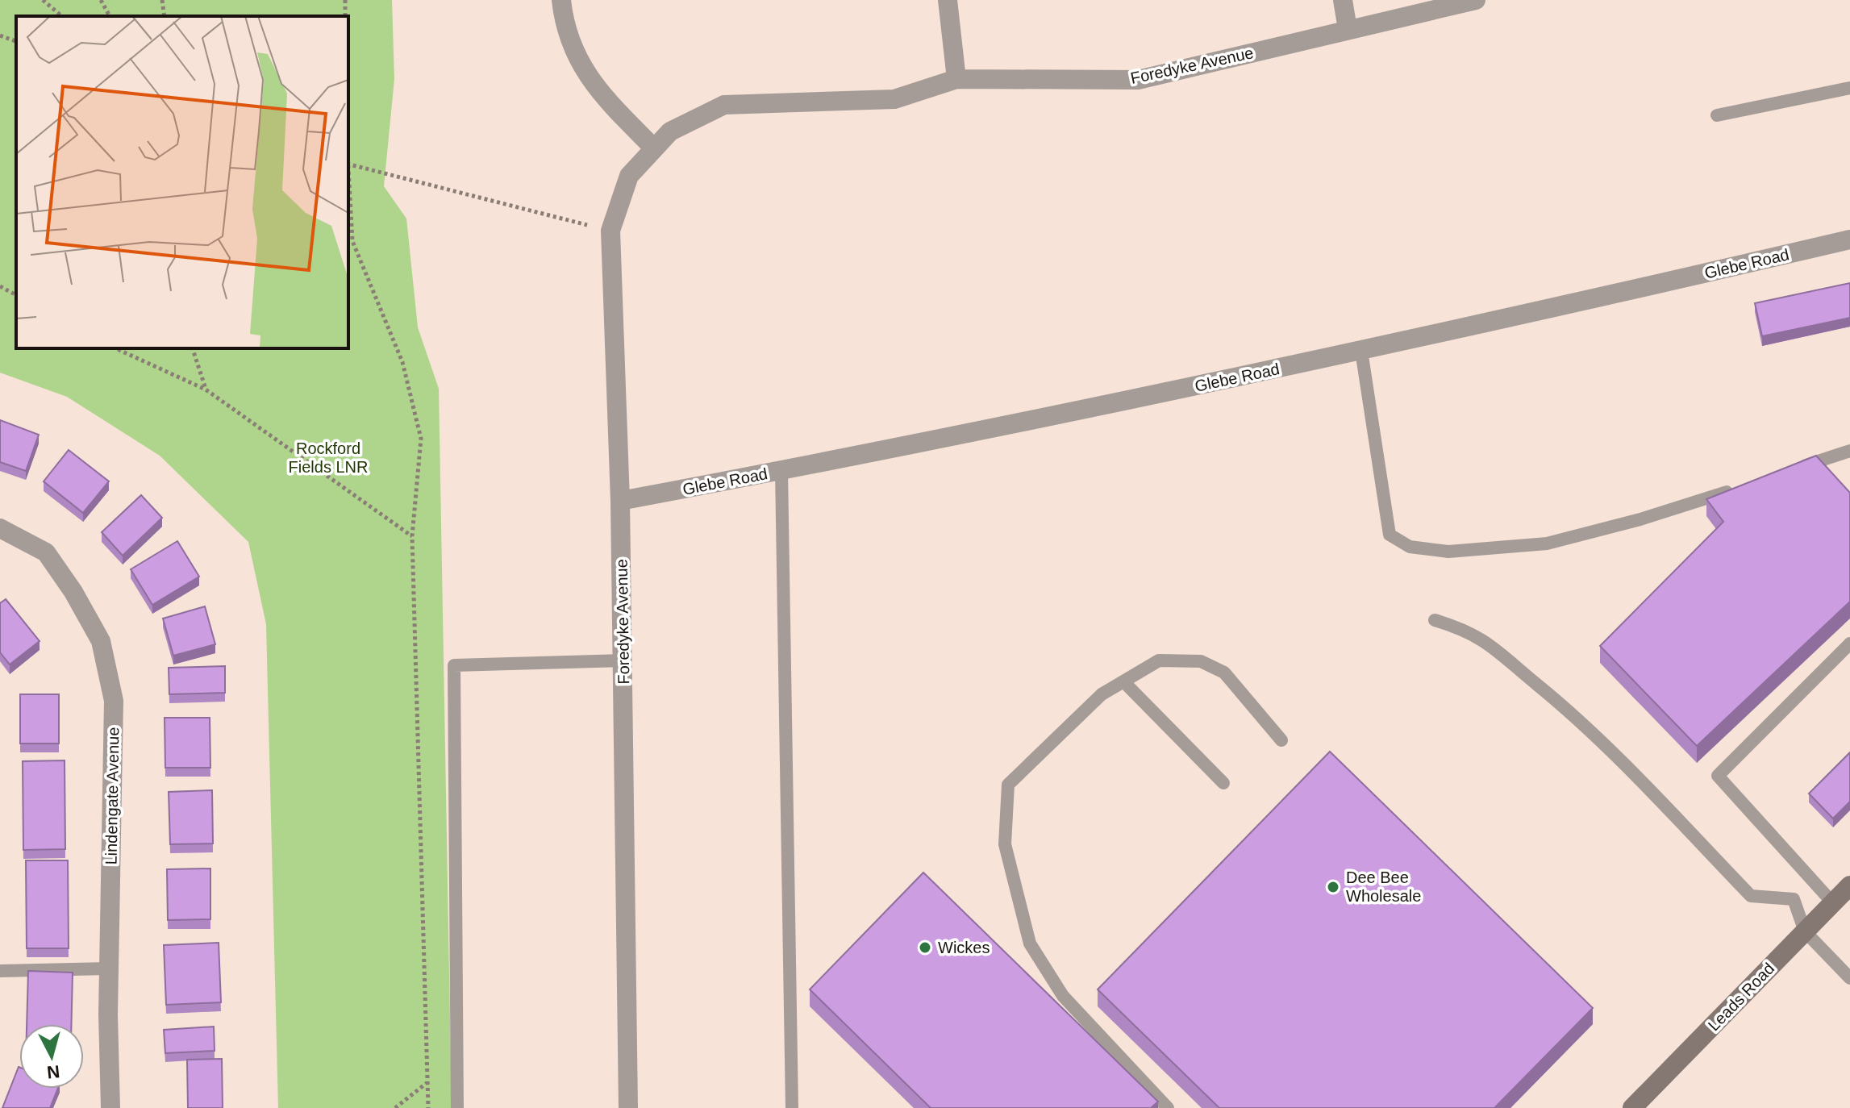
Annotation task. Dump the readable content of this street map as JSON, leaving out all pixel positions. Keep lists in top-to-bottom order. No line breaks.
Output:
{"streets":{"main road":["Leads Road"],"street":["Foredyke Avenue","Glebe Road","Lindengate Avenue"]},"crossings":[["Foredyke Avenue","Glebe Road"]],"parks":["Rockford Fields LNR"],"places":["Dee Bee Wholesale","Wickes"],"north":"bottom"}
